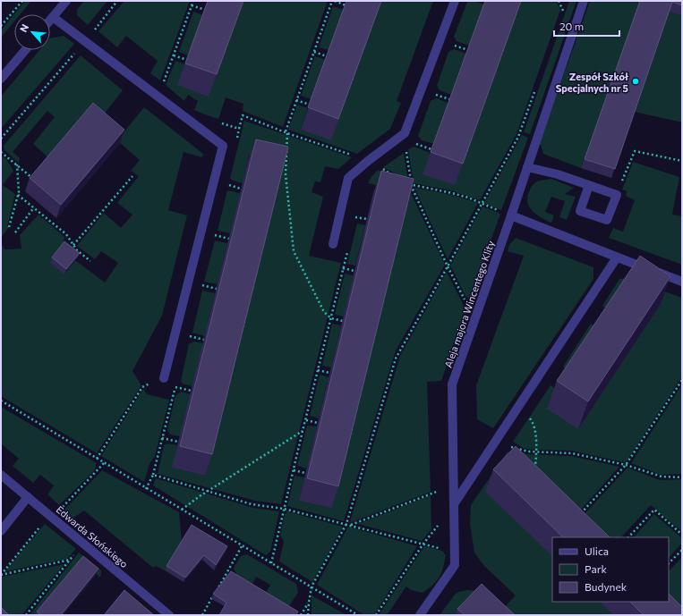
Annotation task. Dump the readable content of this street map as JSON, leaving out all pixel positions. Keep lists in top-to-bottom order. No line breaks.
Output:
{"streets":{"street":["Aleja majora Wincentego Klity","Edwarda Słońskiego"]},"places":["Zespół Szkół Specjalnych nr 5"],"legend":["Ulica","Park","Budynek"],"scale_bar":"20 m","north":"top left"}
